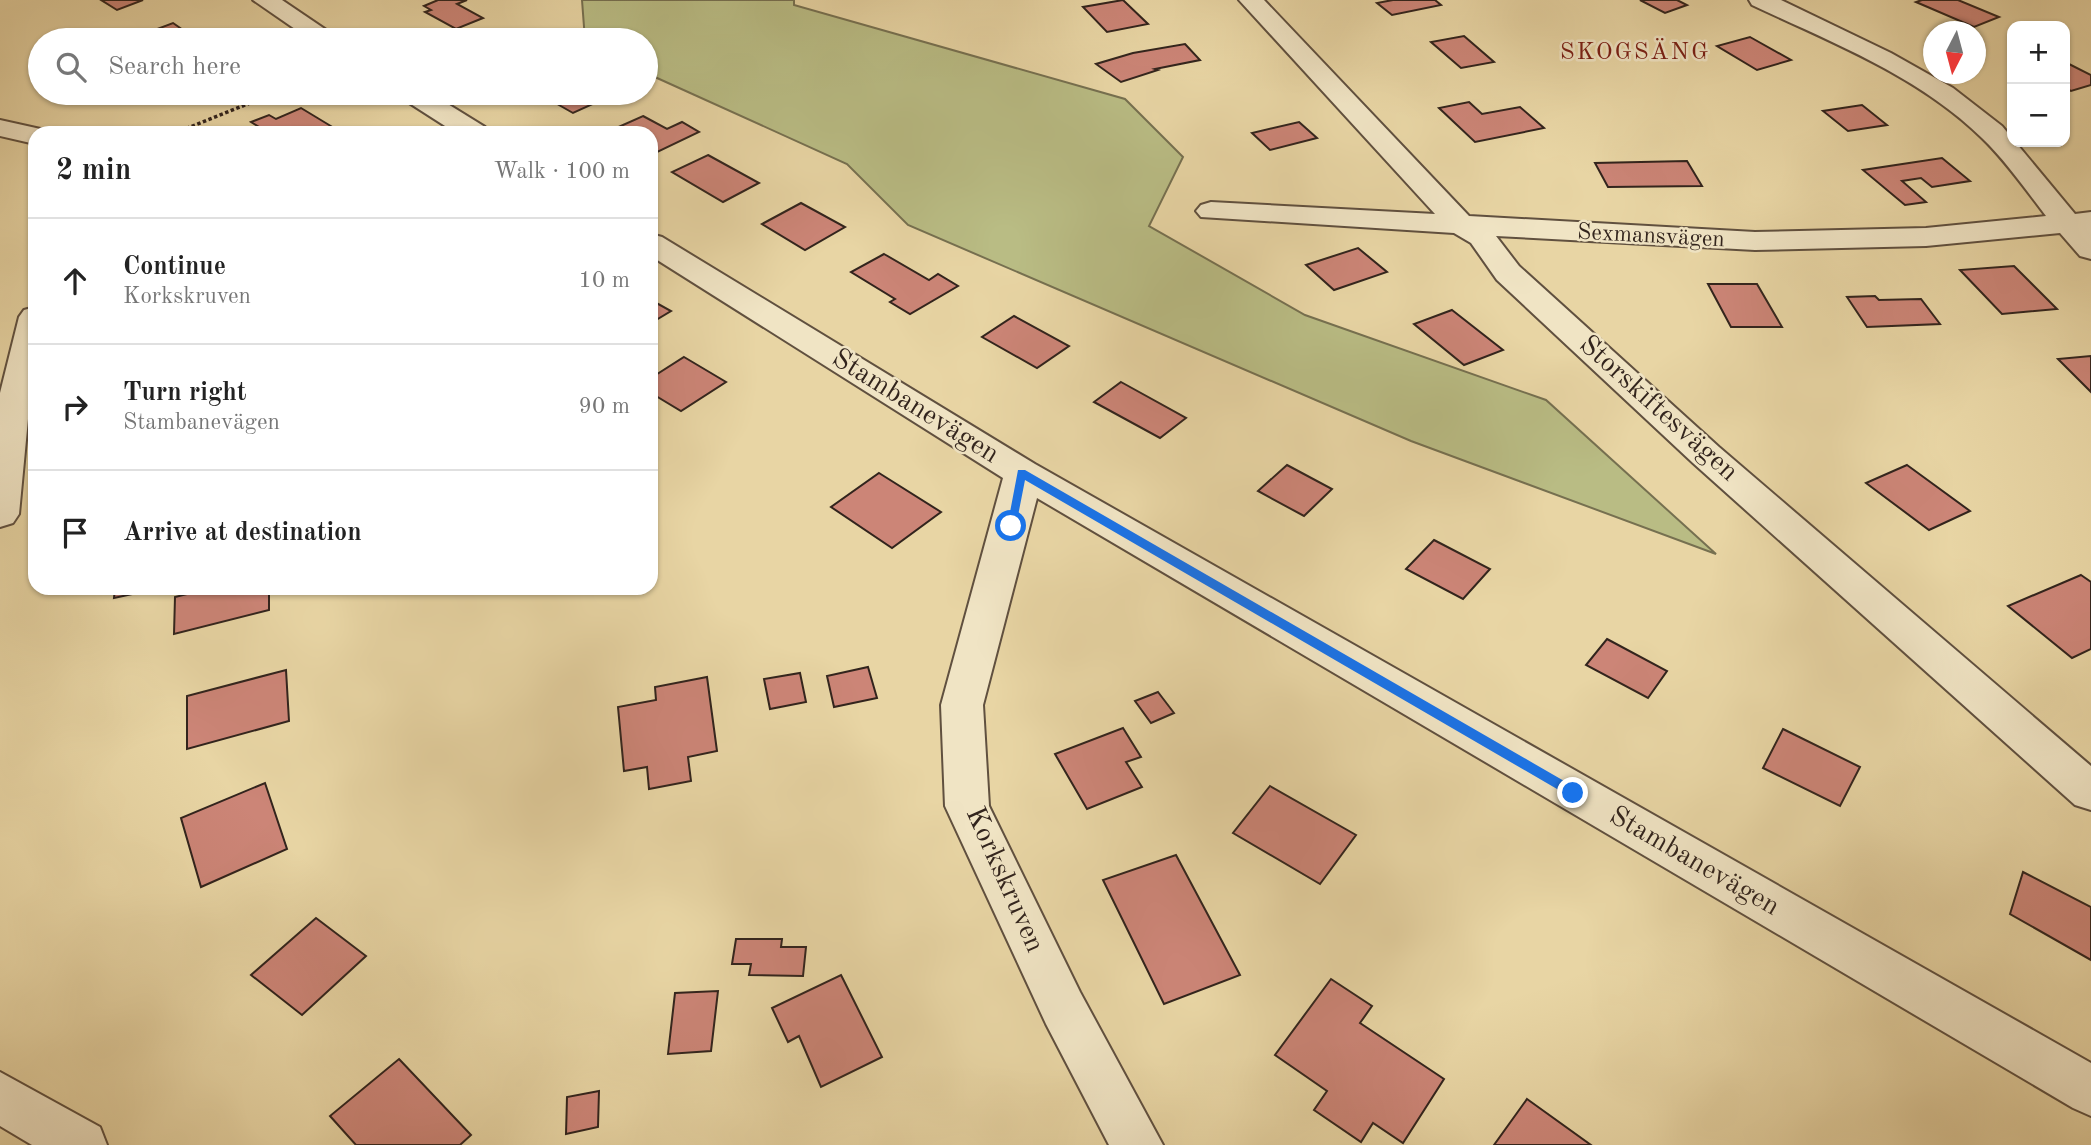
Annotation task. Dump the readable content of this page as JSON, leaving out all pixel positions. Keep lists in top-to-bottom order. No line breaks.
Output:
{"streets":{"street":["Sexmansvägen","Stambanevägen","Storskiftesvägen","Korkskruven"]},"crossings":[["Sexmansvägen","Storskiftesvägen"],["Stambanevägen","Korkskruven"]],"districts":["SKOGSÄNG"],"north":"bottom","page":{"map_buttons":["+","−"],"search":"Search here","heading":["2 min","Walk · 100 m"],"list":[["Continue","Korkskruven","10 m"],["Turn right","Stambanevägen","90 m"],"Arrive at destination"]}}
